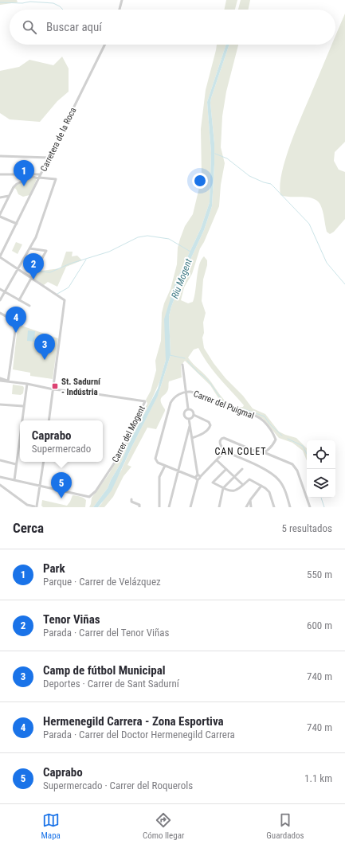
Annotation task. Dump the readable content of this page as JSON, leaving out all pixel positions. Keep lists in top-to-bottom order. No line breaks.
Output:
{"streets":{"street":["Carretera de la Roca","Carrer del Puigmal","Carrer del Mogent"]},"districts":["CAN COLET"],"water":["Riu Mogent"],"places":{"transit":["St. Sadurní - Indústria"]},"page":{"search":"Buscar aquí","pins":["1","2","4","3","5"],"popup":["Caprabo","Supermercado"],"heading":["Cerca","5 resultados"],"list":[{"mark":"1","name":"Park","note":"Parque · Carrer de Velázquez","value":"550 m"},{"mark":"2","name":"Tenor Viñas","note":"Parada · Carrer del Tenor Viñas","value":"600 m"},{"mark":"3","name":"Camp de fútbol Municipal","note":"Deportes · Carrer de Sant Sadurní","value":"740 m"},{"mark":"4","name":"Hermenegild Carrera - Zona Esportiva","note":"Parada · Carrer del Doctor Hermenegild Carrera","value":"740 m"},{"mark":"5","name":"Caprabo","note":"Supermercado · Carrer del Roquerols","value":"1.1 km"}],"nav":["Mapa","Cómo llegar","Guardados"]}}
